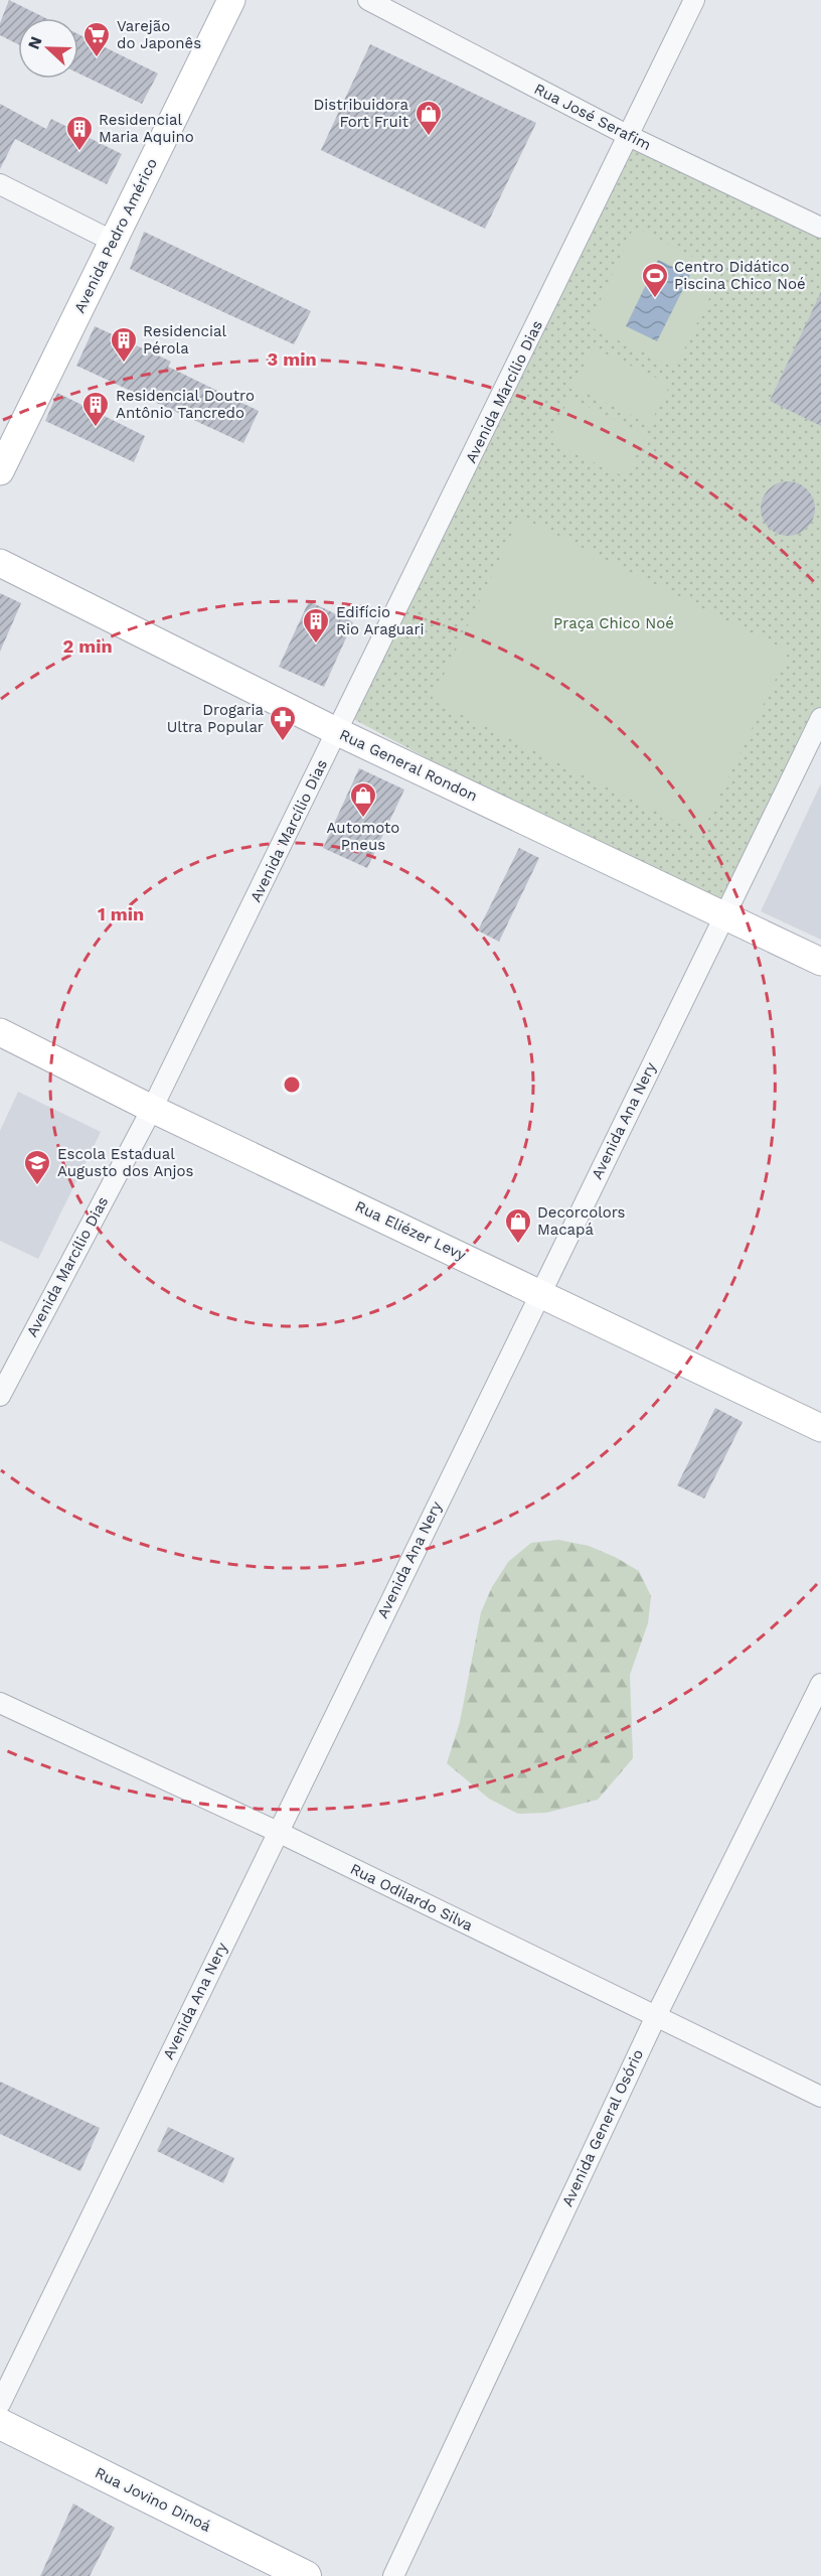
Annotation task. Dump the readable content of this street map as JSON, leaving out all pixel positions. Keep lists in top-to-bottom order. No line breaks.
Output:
{"streets":{"main road":["Avenida Pedro Américo","Rua General Rondon","Rua Eliézer Levy","Rua Jovino Dinoá"],"street":["Rua José Serafim","Avenida Marcílio Dias","Avenida Ana Nery","Rua Odilardo Silva","Avenida General Osório"]},"crossings":[["Rua José Serafim","Avenida Marcílio Dias"],["Avenida Marcílio Dias","Rua General Rondon"],["Avenida Marcílio Dias","Rua Eliézer Levy"],["Rua General Rondon","Avenida Ana Nery"],["Avenida Ana Nery","Rua Eliézer Levy"],["Avenida Ana Nery","Rua Odilardo Silva"],["Rua Odilardo Silva","Avenida General Osório"]],"parks":["Praça Chico Noé"],"places":{"supermarket":["Varejão do Japonês"],"shop":["Distribuidora Fort Fruit","Automoto Pneus","Decorcolors Macapá"],"building":["Residencial Maria Aquino","Residencial Pérola","Residencial Doutro Antônio Tancredo","Edifício Rio Araguari"],"sports":["Centro Didático Piscina Chico Noé"],"pharmacy":["Drogaria Ultra Popular"],"school or university":["Escola Estadual Augusto dos Anjos"]},"north":"left","rings":["3 min","2 min","1 min"]}
